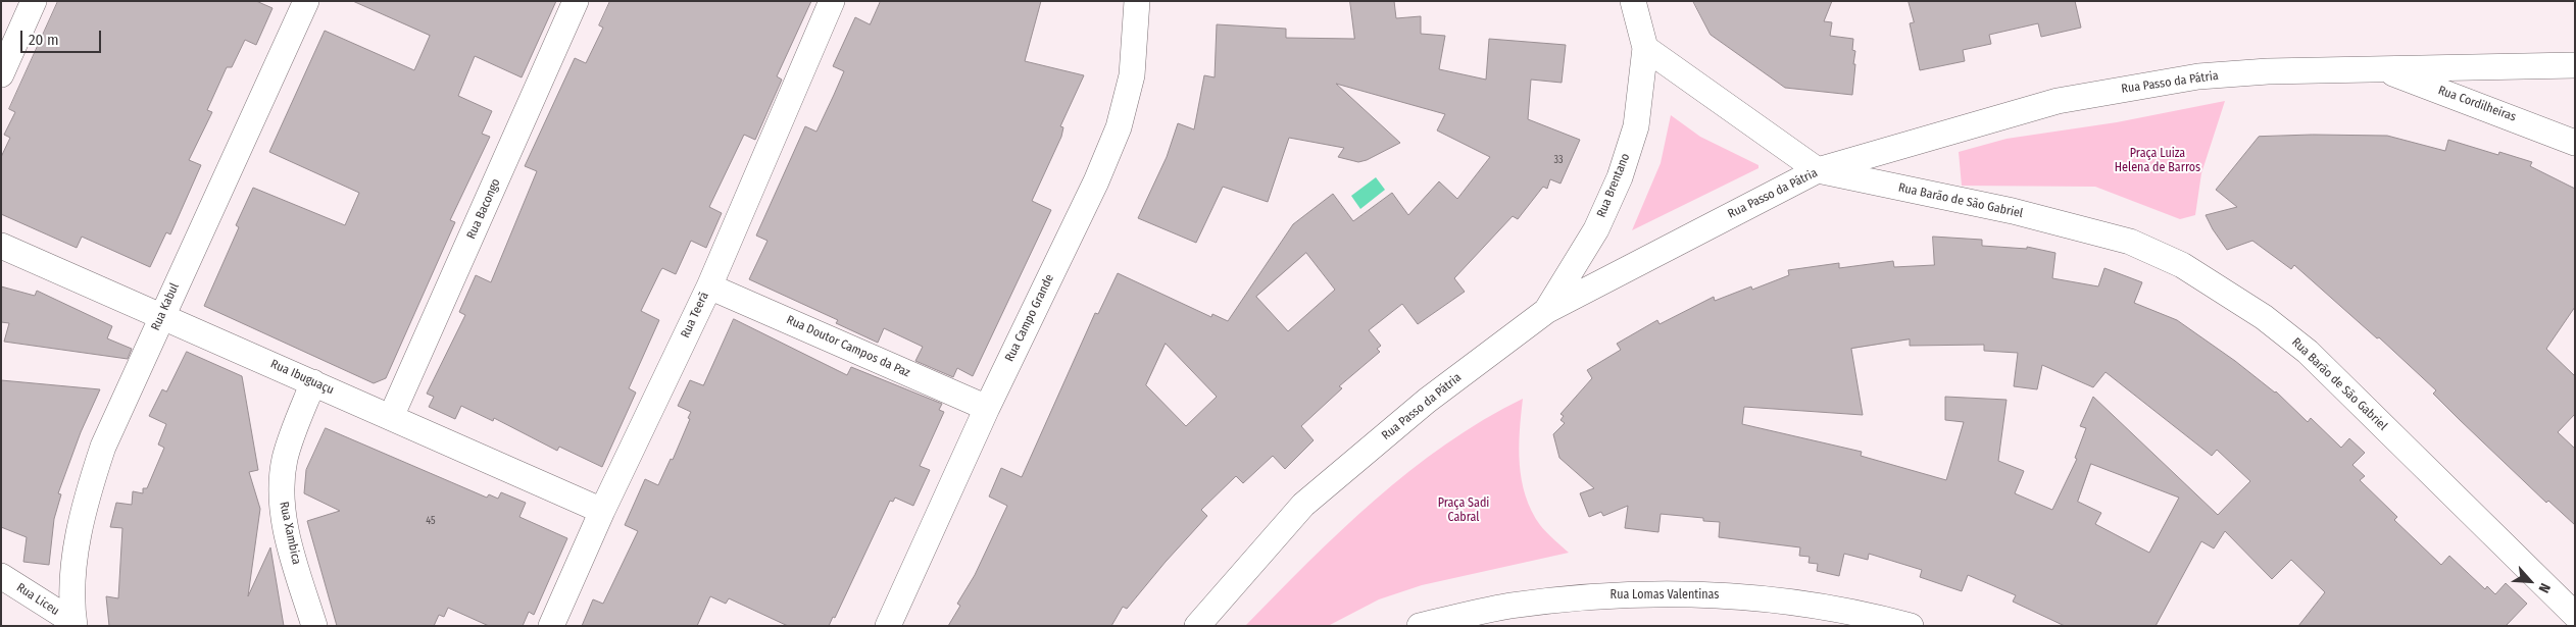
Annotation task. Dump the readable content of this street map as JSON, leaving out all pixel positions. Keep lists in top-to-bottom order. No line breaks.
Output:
{"streets":{"street":["Rua Passo da Pátria","Rua Cordilheiras","Rua Brentano","Rua Barão de São Gabriel","Rua Bacongo","Rua Kabul","Rua Teerã","Rua Campo Grande","Rua Doutor Campos da Paz","Rua Ibuguaçu","Rua Xambica","Rua Lomas Valentinas","Rua Liceu"]},"crossings":[["Rua Passo da Pátria","Rua Cordilheiras"],["Rua Passo da Pátria","Rua Brentano"],["Rua Passo da Pátria","Rua Barão de São Gabriel"],["Rua Bacongo","Rua Ibuguaçu"],["Rua Kabul","Rua Ibuguaçu"],["Rua Kabul","Rua Liceu"],["Rua Teerã","Rua Doutor Campos da Paz"],["Rua Teerã","Rua Ibuguaçu"],["Rua Campo Grande","Rua Doutor Campos da Paz"],["Rua Ibuguaçu","Rua Xambica"]],"parks":["Praça Luiza Helena de Barros","Praça Sadi Cabral"],"house_numbers":["33","45"],"scale_bar":"20 m","north":"bottom right"}
